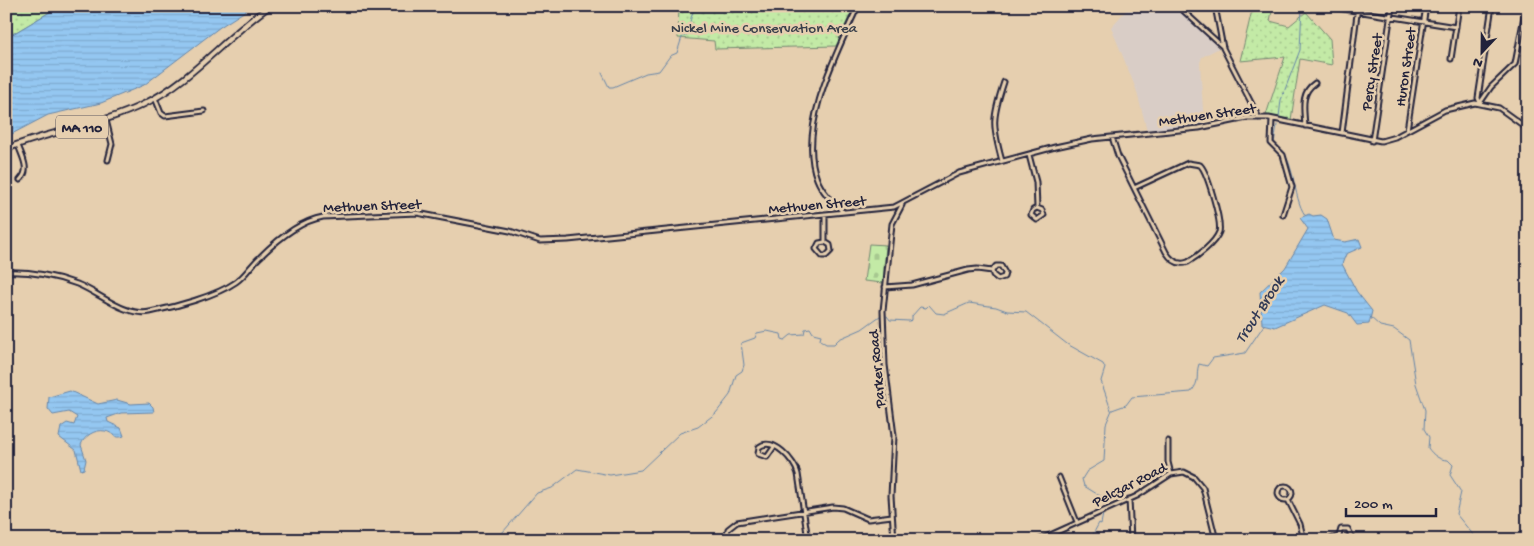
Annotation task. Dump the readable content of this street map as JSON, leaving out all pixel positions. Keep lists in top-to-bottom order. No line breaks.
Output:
{"streets":{"main road":["MA 110"],"street":["Huron Street","Percy Street","Methuen Street","Parker Road","Pelczar Road"]},"crossings":[["Huron Street","Methuen Street"],["Percy Street","Methuen Street"],["Methuen Street","Parker Road"]],"water":["Trout Brook"],"parks":["Nickel Mine Conservation Area"],"scale_bar":"200 m","north":"bottom"}
